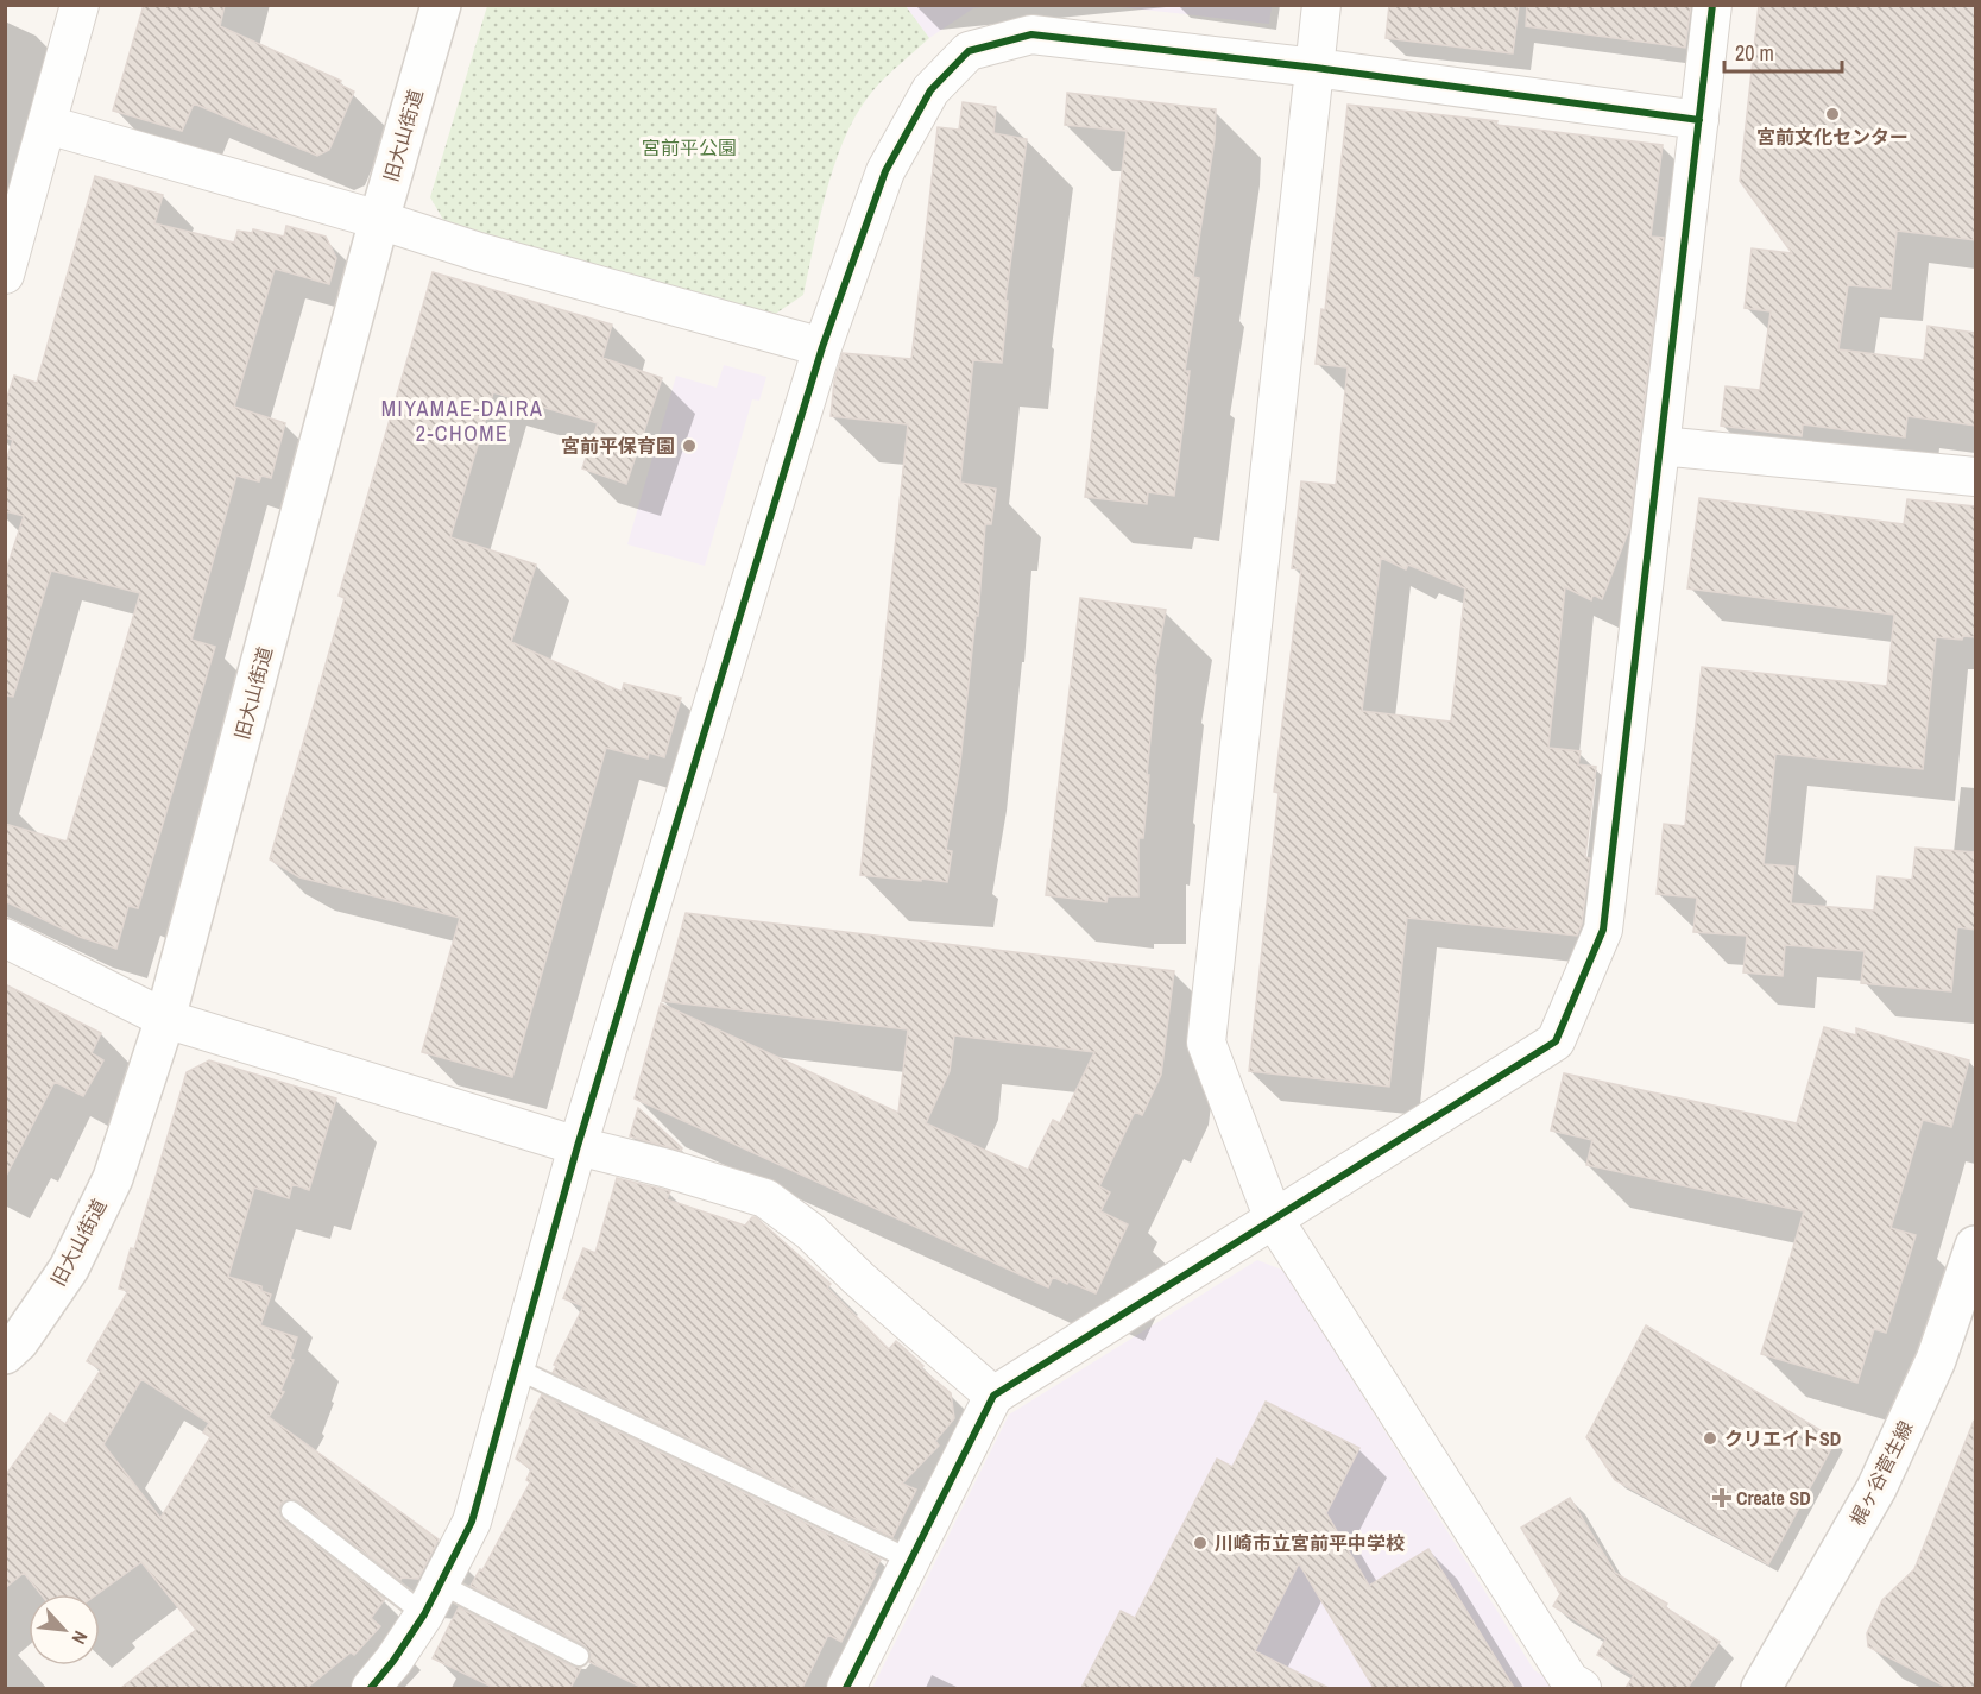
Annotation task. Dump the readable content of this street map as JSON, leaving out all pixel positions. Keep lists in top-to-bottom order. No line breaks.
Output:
{"streets":{"street":["旧大山街道","梶ヶ谷菅生線"]},"districts":["MIYAMAE-DAIRA 2-CHOME"],"parks":["宮前平公園"],"places":{"other":["宮前文化センター","宮前平保育園","クリエイトSD","川崎市立宮前平中学校"],"health":["Create SD"]},"scale_bar":"20 m","north":"bottom right"}
